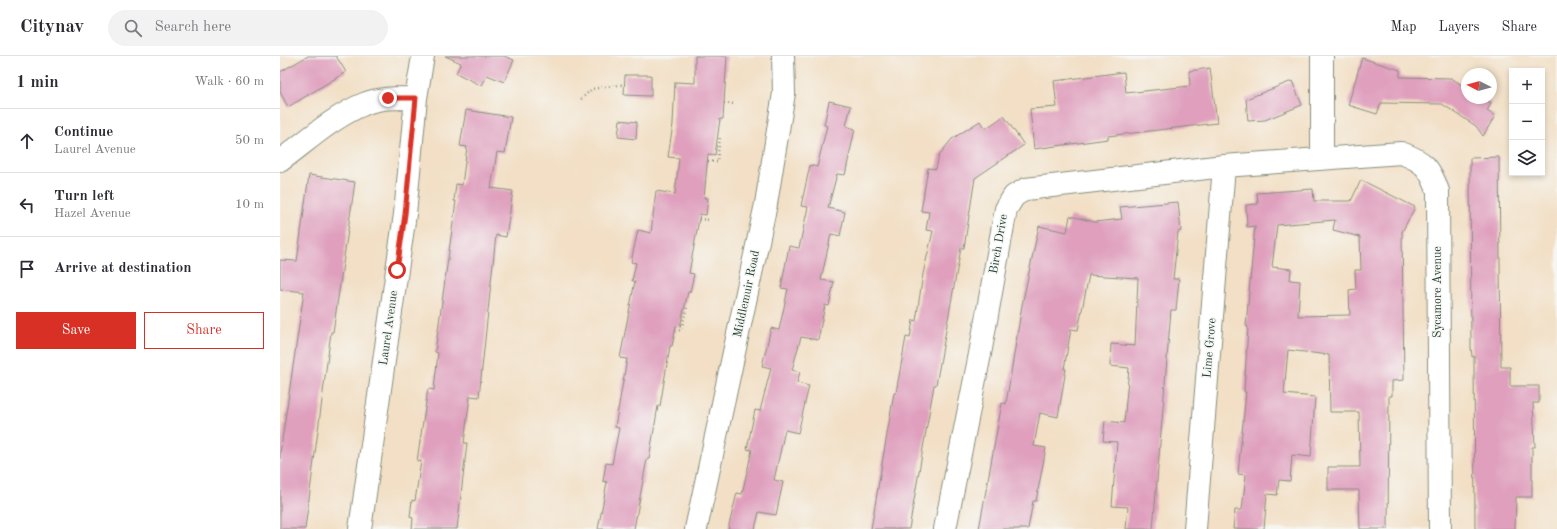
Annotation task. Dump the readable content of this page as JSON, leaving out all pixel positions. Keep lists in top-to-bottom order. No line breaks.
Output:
{"streets":{"street":["Birch Drive","Sycamore Avenue","Middlemuir Road","Laurel Avenue","Lime Grove"]},"crossings":[["Birch Drive","Sycamore Avenue"],["Birch Drive","Lime Grove"]],"north":"left","page":{"header":"Citynav","search":"Search here","nav":["Map","Layers","Share"],"heading":["1 min","Walk · 60 m"],"map_buttons":["+","−"],"list":[["Continue","Laurel Avenue","50 m"],["Turn left","Hazel Avenue","10 m"],"Arrive at destination"],"buttons":["Save","Share"]}}
